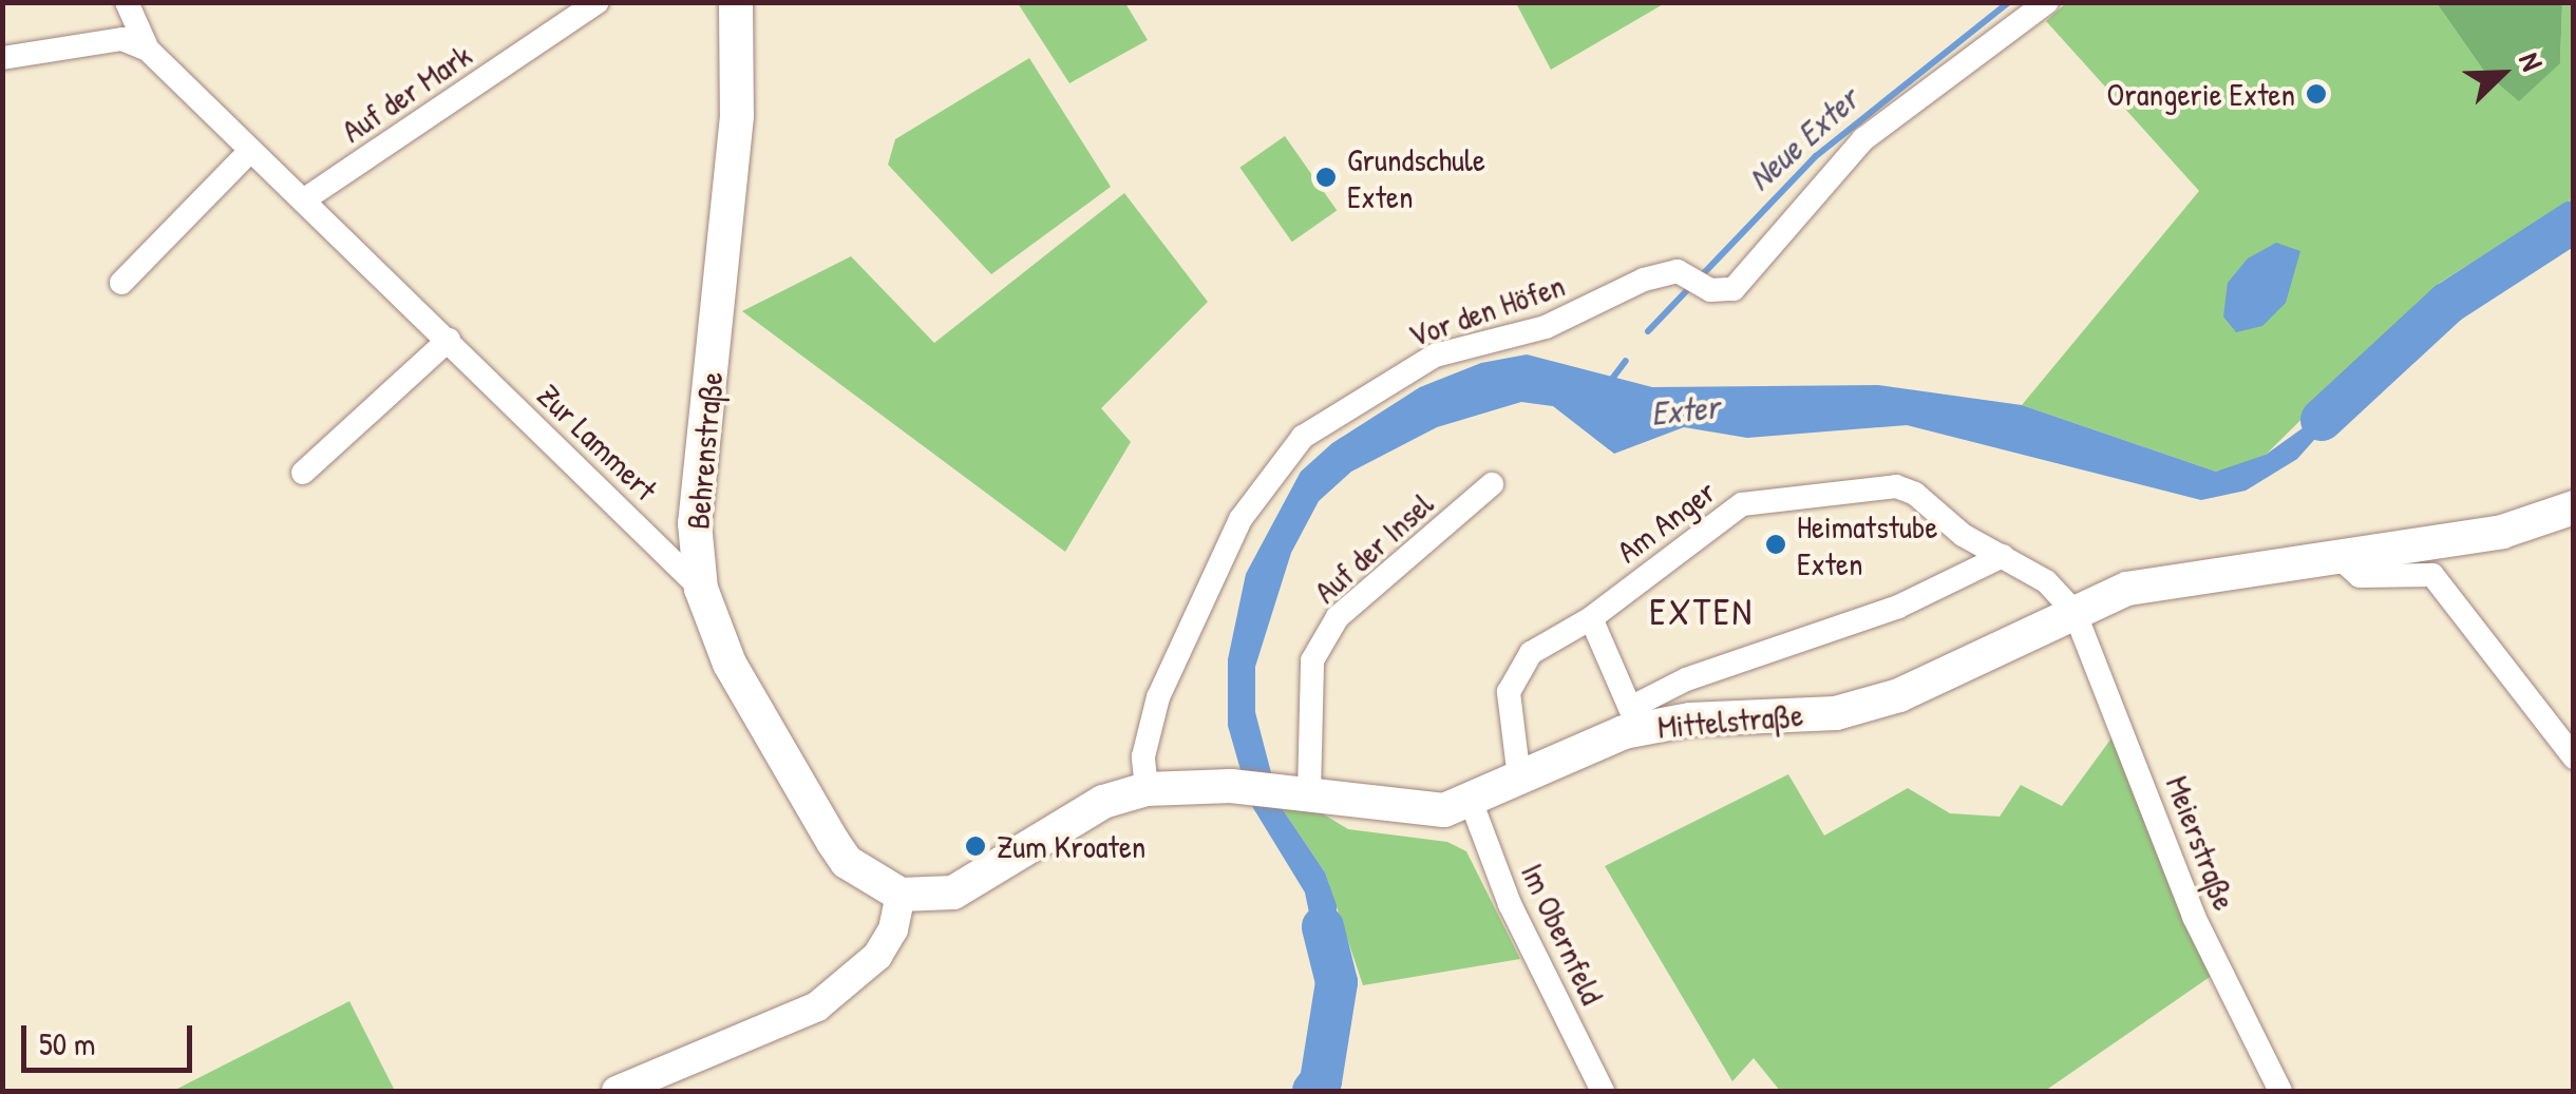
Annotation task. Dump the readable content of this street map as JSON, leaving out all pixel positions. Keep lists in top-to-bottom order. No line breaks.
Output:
{"streets":{"main road":["Behrenstraße","Mittelstraße"],"street":["Auf der Mark","Vor den Höfen","Zur Lammert","Am Anger","Auf der Insel","Meierstraße","Im Obernfeld"]},"crossings":[["Auf der Mark","Zur Lammert"],["Vor den Höfen","Mittelstraße"],["Zur Lammert","Behrenstraße"],["Behrenstraße","Mittelstraße"],["Am Anger","Mittelstraße"],["Am Anger","Meierstraße"],["Auf der Insel","Mittelstraße"],["Mittelstraße","Meierstraße"],["Mittelstraße","Im Obernfeld"]],"districts":["EXTEN"],"water":["Neue Exter","Exter"],"places":["Orangerie Exten","Grundschule Exten","Heimatstube Exten","Zum Kroaten"],"scale_bar":"50 m","north":"top right"}
